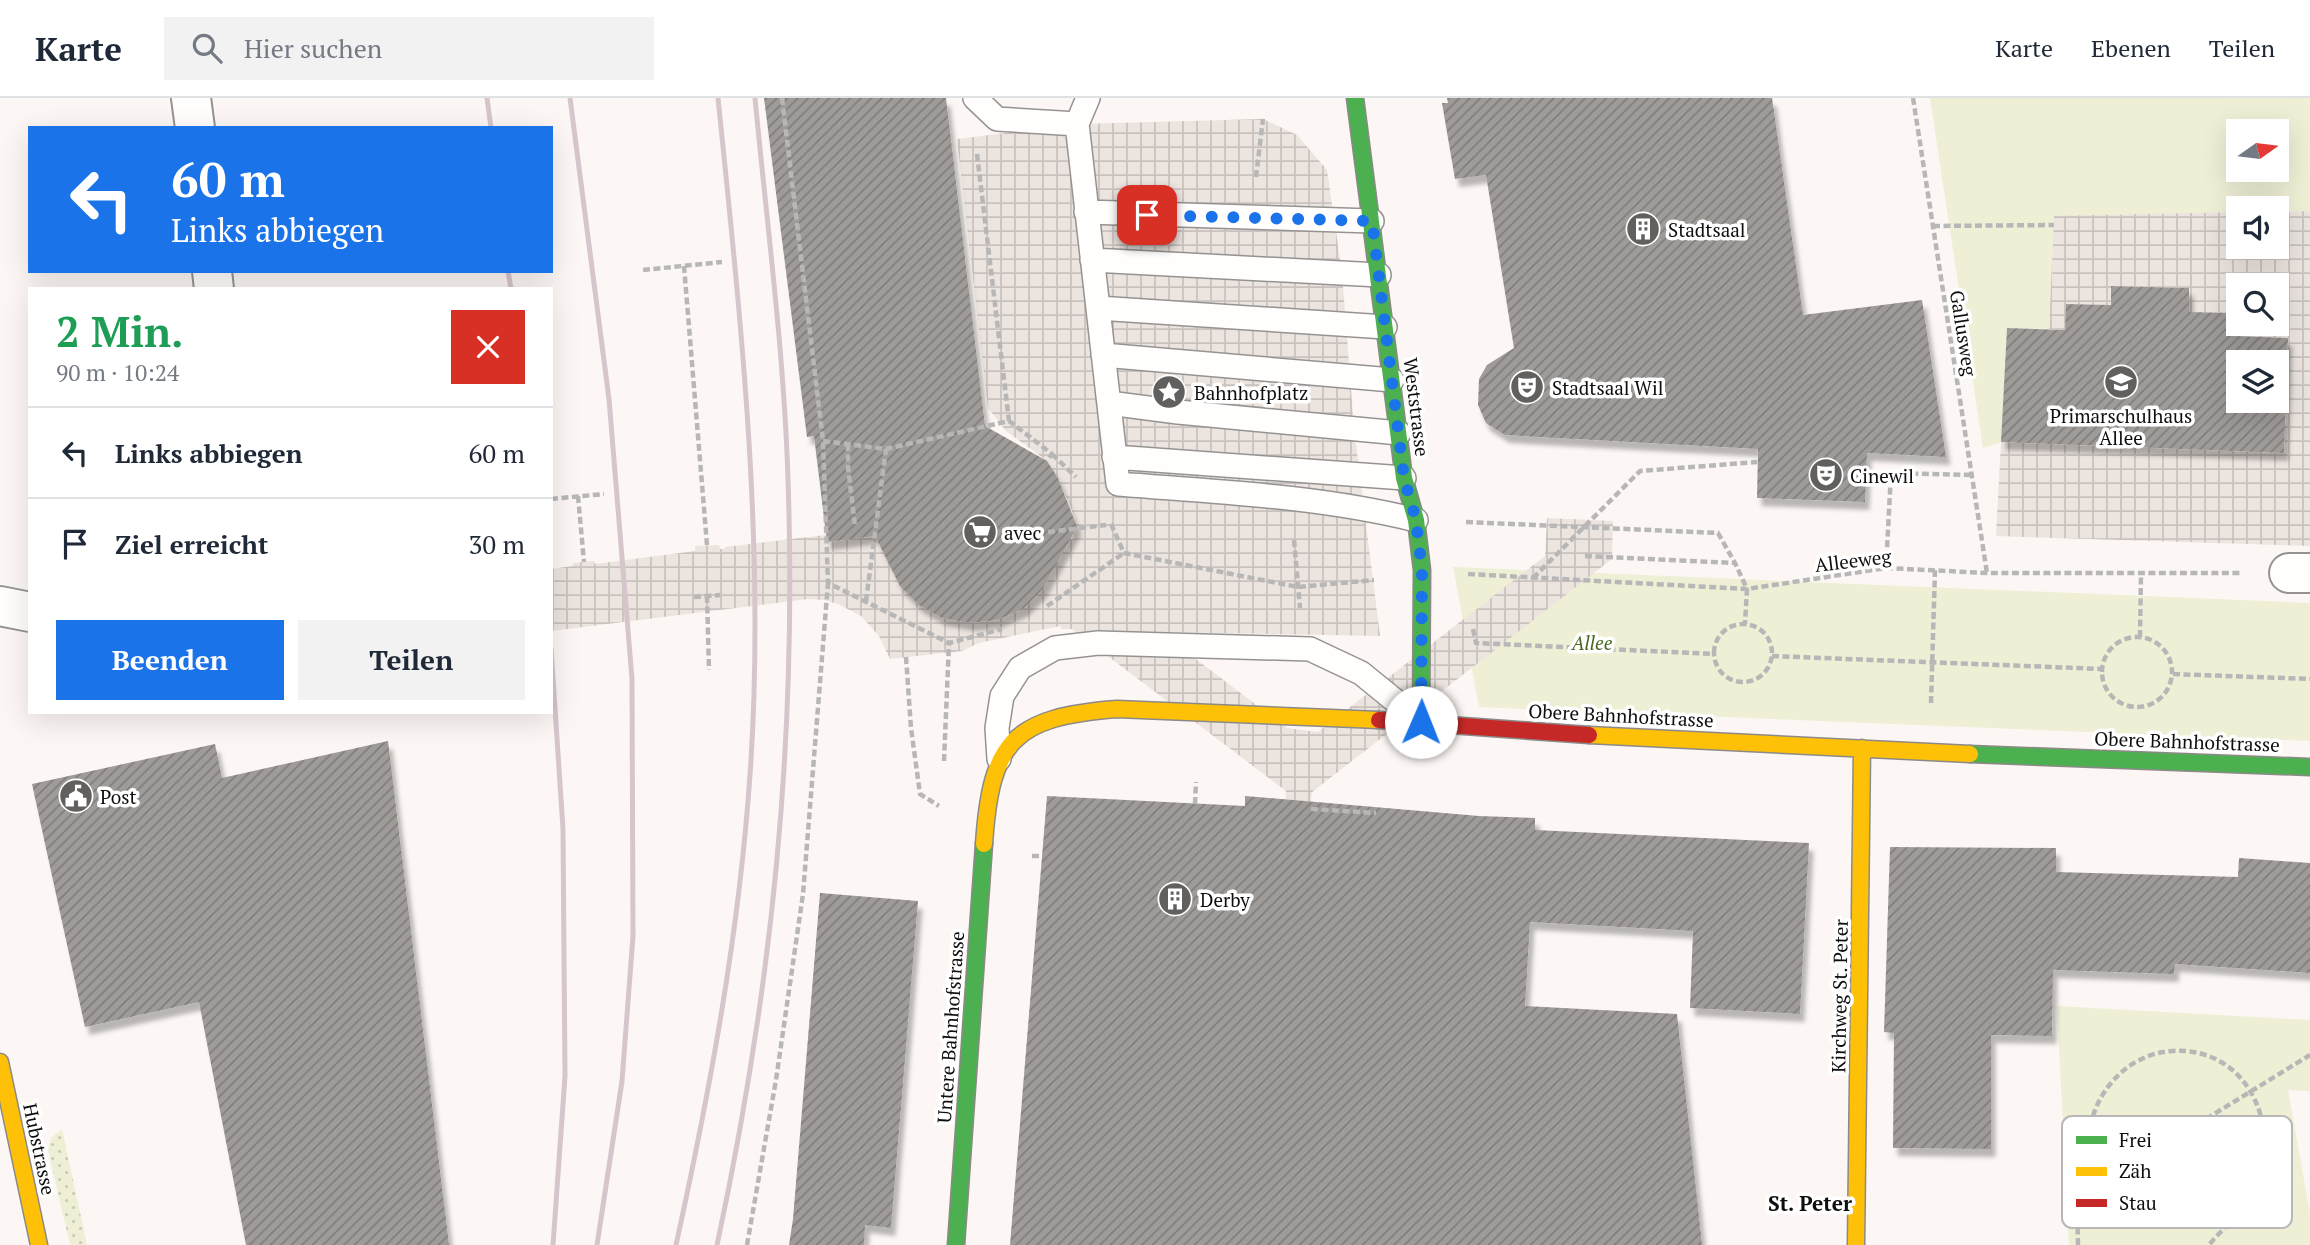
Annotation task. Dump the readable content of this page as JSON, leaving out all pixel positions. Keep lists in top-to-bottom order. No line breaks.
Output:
{"streets":{"street":["Weststrasse","Obere Bahnhofstrasse","Kirchweg St. Peter","Untere Bahnhofstrasse","Hubstrasse"],"path":["Gallusweg","Alleeweg"]},"crossings":[["Gallusweg","Alleeweg"],["Weststrasse","Alleeweg"],["Weststrasse","Obere Bahnhofstrasse"],["Obere Bahnhofstrasse","Kirchweg St. Peter"],["Obere Bahnhofstrasse","Untere Bahnhofstrasse"]],"districts":["St. Peter"],"parks":["Allee"],"places":{"building":["Stadtsaal","Derby"],"school or university":["Primarschulhaus Allee"],"theatre":["Stadtsaal Wil","Cinewil"],"place":["Bahnhofplatz"],"supermarket":["avec"],"public building":["Post"]},"legend":["Frei","Zäh","Stau"],"north":"right","page":{"header":"Karte","search":"Hier suchen","nav":["Karte","Ebenen","Teilen"],"turn":["60 m","Links abbiegen"],"heading":["2 Min.","90 m · 10:24"],"list":[{"name":"Links abbiegen","value":"60 m"},{"name":"Ziel erreicht","value":"30 m"}],"buttons":["Beenden","Teilen"]}}
